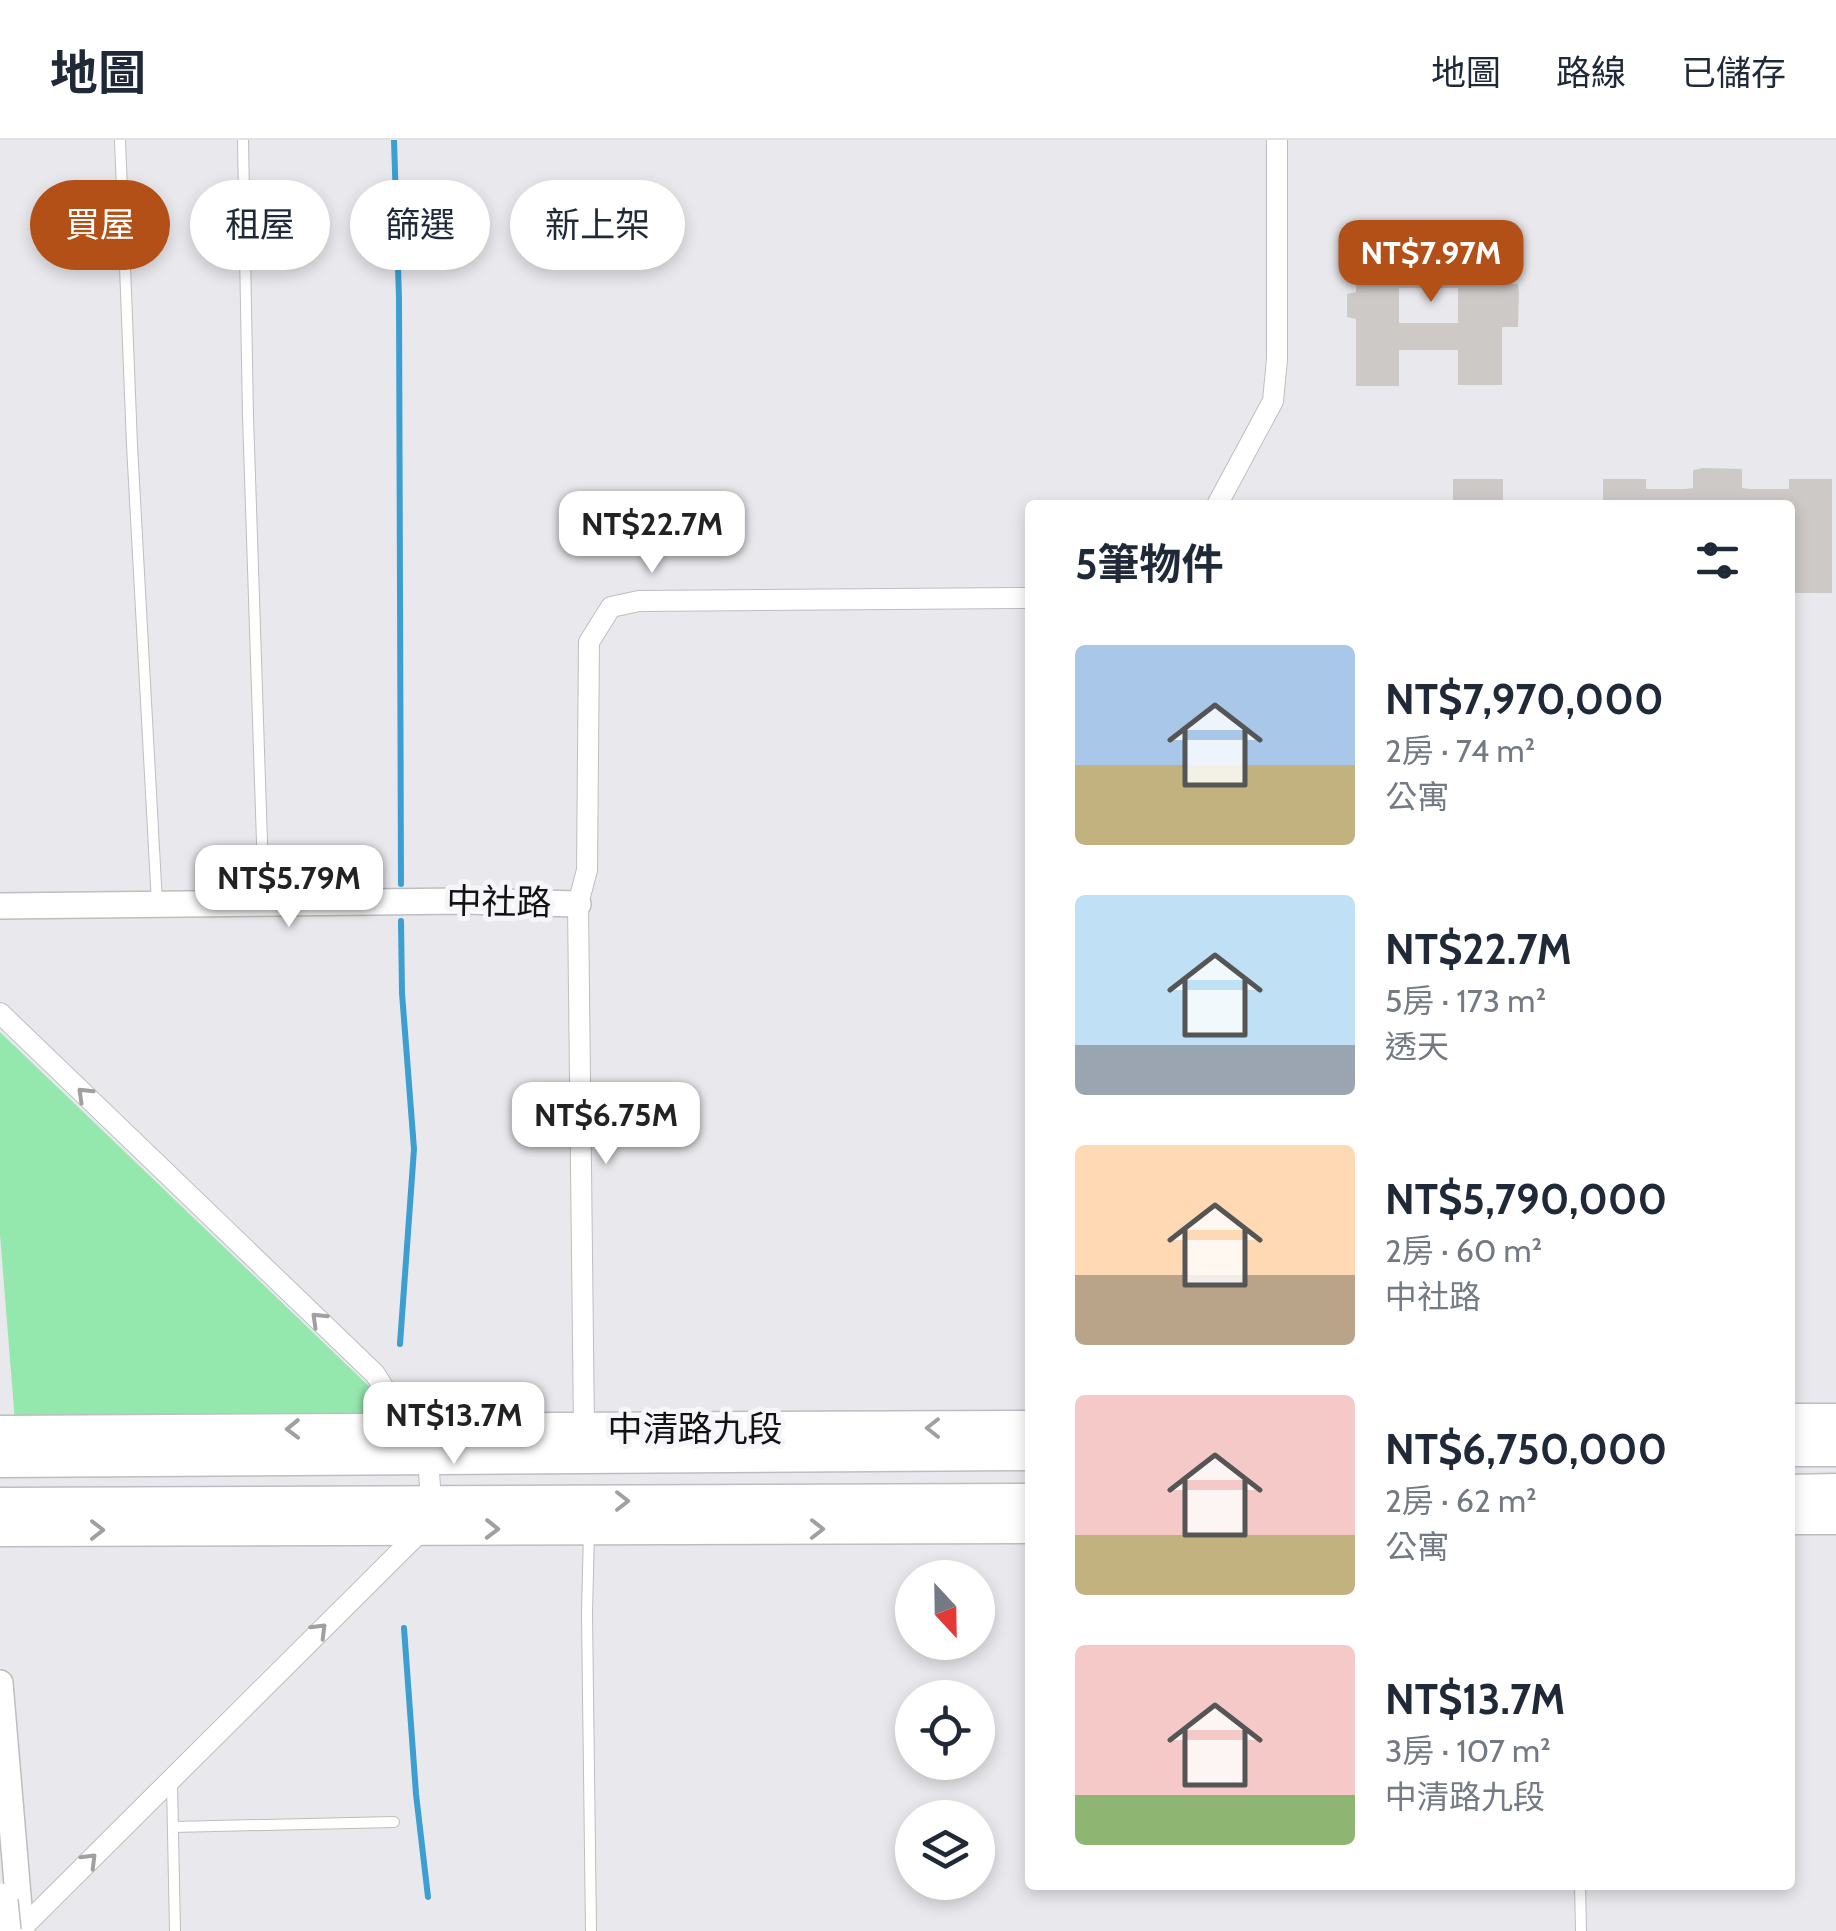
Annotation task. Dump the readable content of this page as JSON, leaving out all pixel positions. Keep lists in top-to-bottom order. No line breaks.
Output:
{"streets":{"main road":["中清路九段"],"street":["中社路"]},"north":"bottom","page":{"header":"地圖","nav":["地圖","路線","已儲存"],"chip":["買屋","租屋","篩選","新上架"],"price":["NT$7.97M","NT$22.7M","NT$5.79M","NT$6.75M","NT$13.7M"],"heading":"5筆物件","list":[{"name":"NT$7,970,000","note":"2房 · 74 m² · 公寓"},{"name":"NT$22.7M","note":"5房 · 173 m² · 透天"},{"name":"NT$5,790,000","note":"2房 · 60 m² · 中社路"},{"name":"NT$6,750,000","note":"2房 · 62 m² · 公寓"},{"name":"NT$13.7M","note":"3房 · 107 m² · 中清路九段"}]}}
